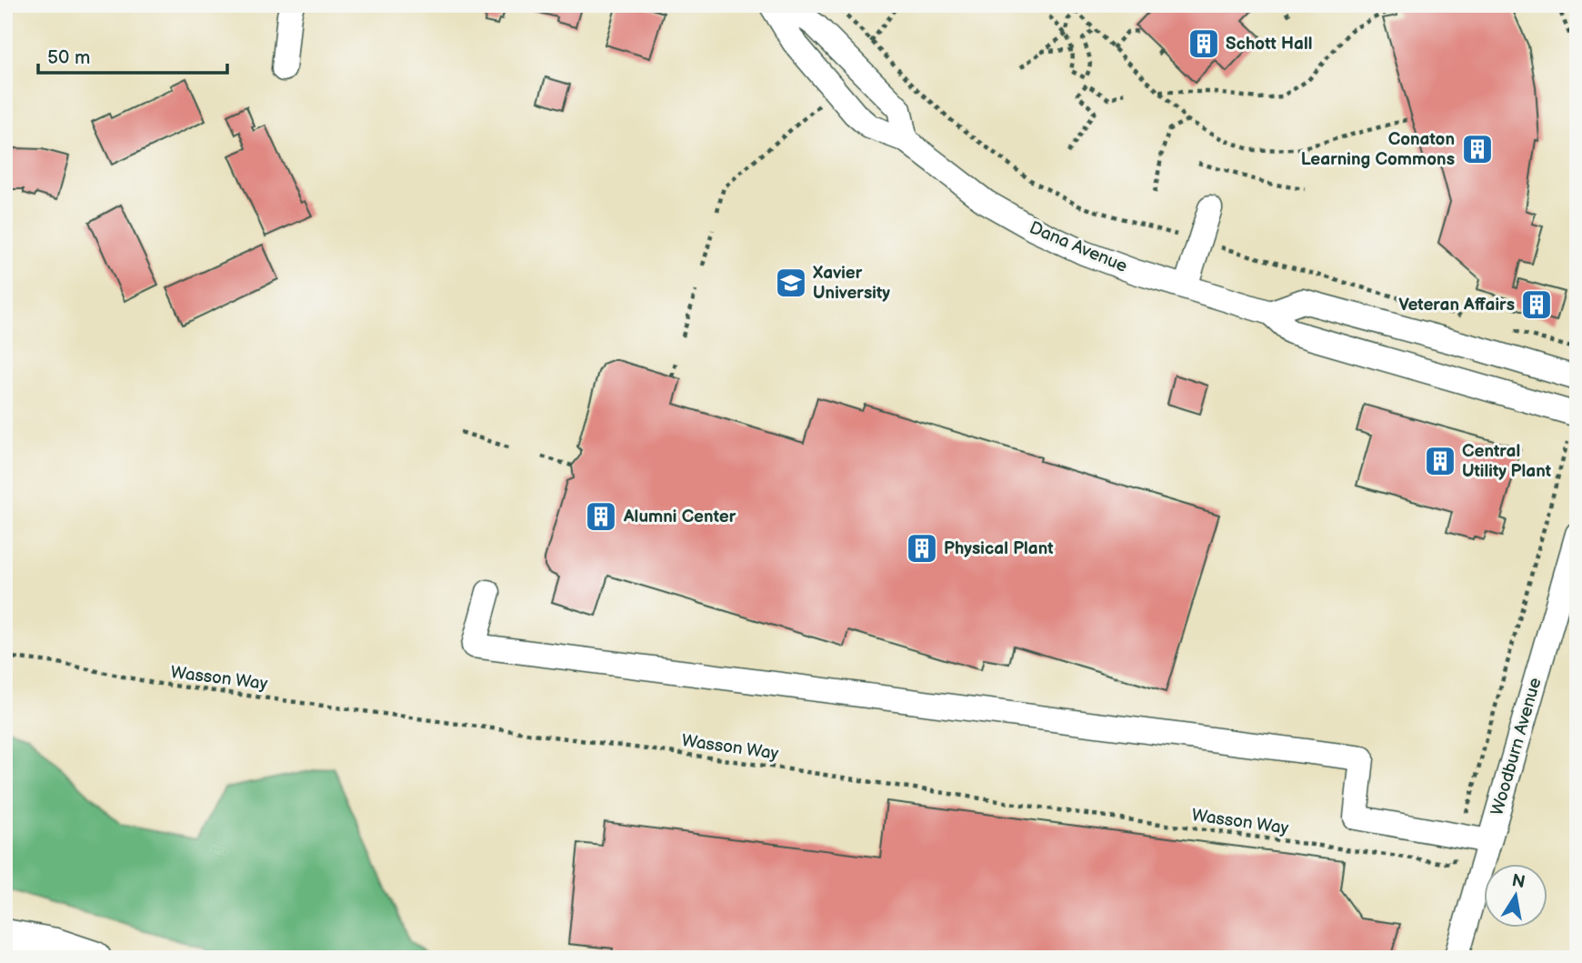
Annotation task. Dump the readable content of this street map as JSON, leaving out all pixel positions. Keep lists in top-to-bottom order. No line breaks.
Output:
{"streets":{"street":["Dana Avenue","Woodburn Avenue"],"path":["Wasson Way"]},"places":{"building":["Schott Hall","Conaton Learning Commons","Veteran Affairs","Central Utility Plant","Alumni Center","Physical Plant"],"school or university":["Xavier University"]},"scale_bar":"50 m","north":"top"}
